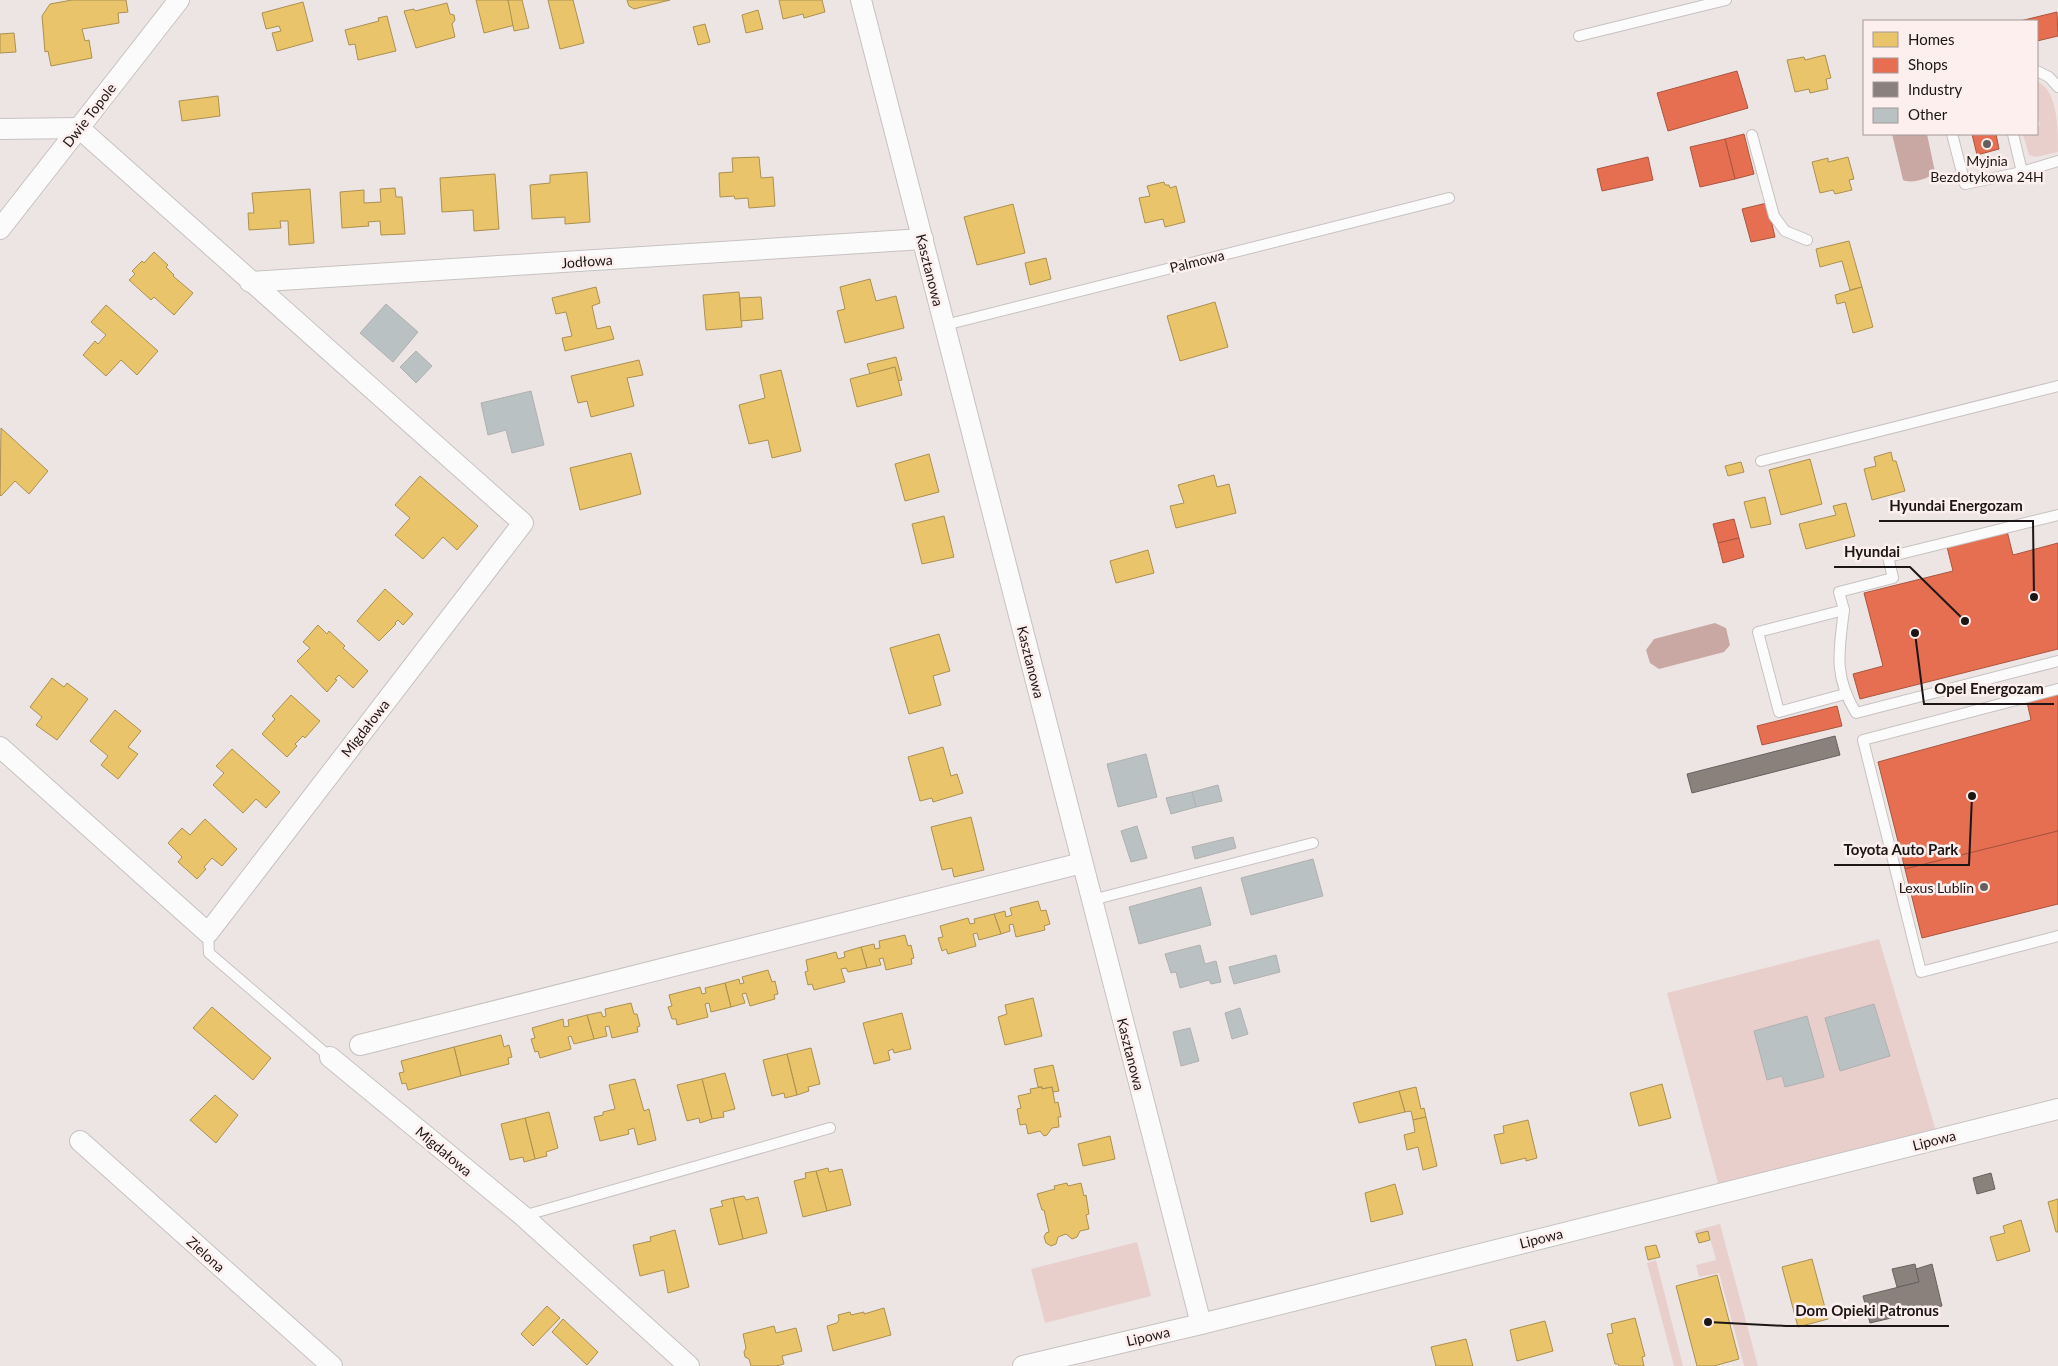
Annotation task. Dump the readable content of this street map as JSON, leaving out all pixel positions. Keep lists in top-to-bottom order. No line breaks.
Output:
{"streets":{"street":["Dwie Topole","Jodłowa","Kasztanowa","Migdałowa","Lipowa","Zielona"],"lane":["Palmowa"]},"crossings":[["Jodłowa","Kasztanowa"],["Jodłowa","Migdałowa"],["Palmowa","Kasztanowa"],["Kasztanowa","Lipowa"]],"places":["Myjnia Bezdotykowa 24H","Hyundai Energozam","Hyundai","Opel Energozam","Toyota Auto Park","Lexus Lublin","Dom Opieki Patronus"],"legend":["Homes","Shops","Industry","Other"]}
